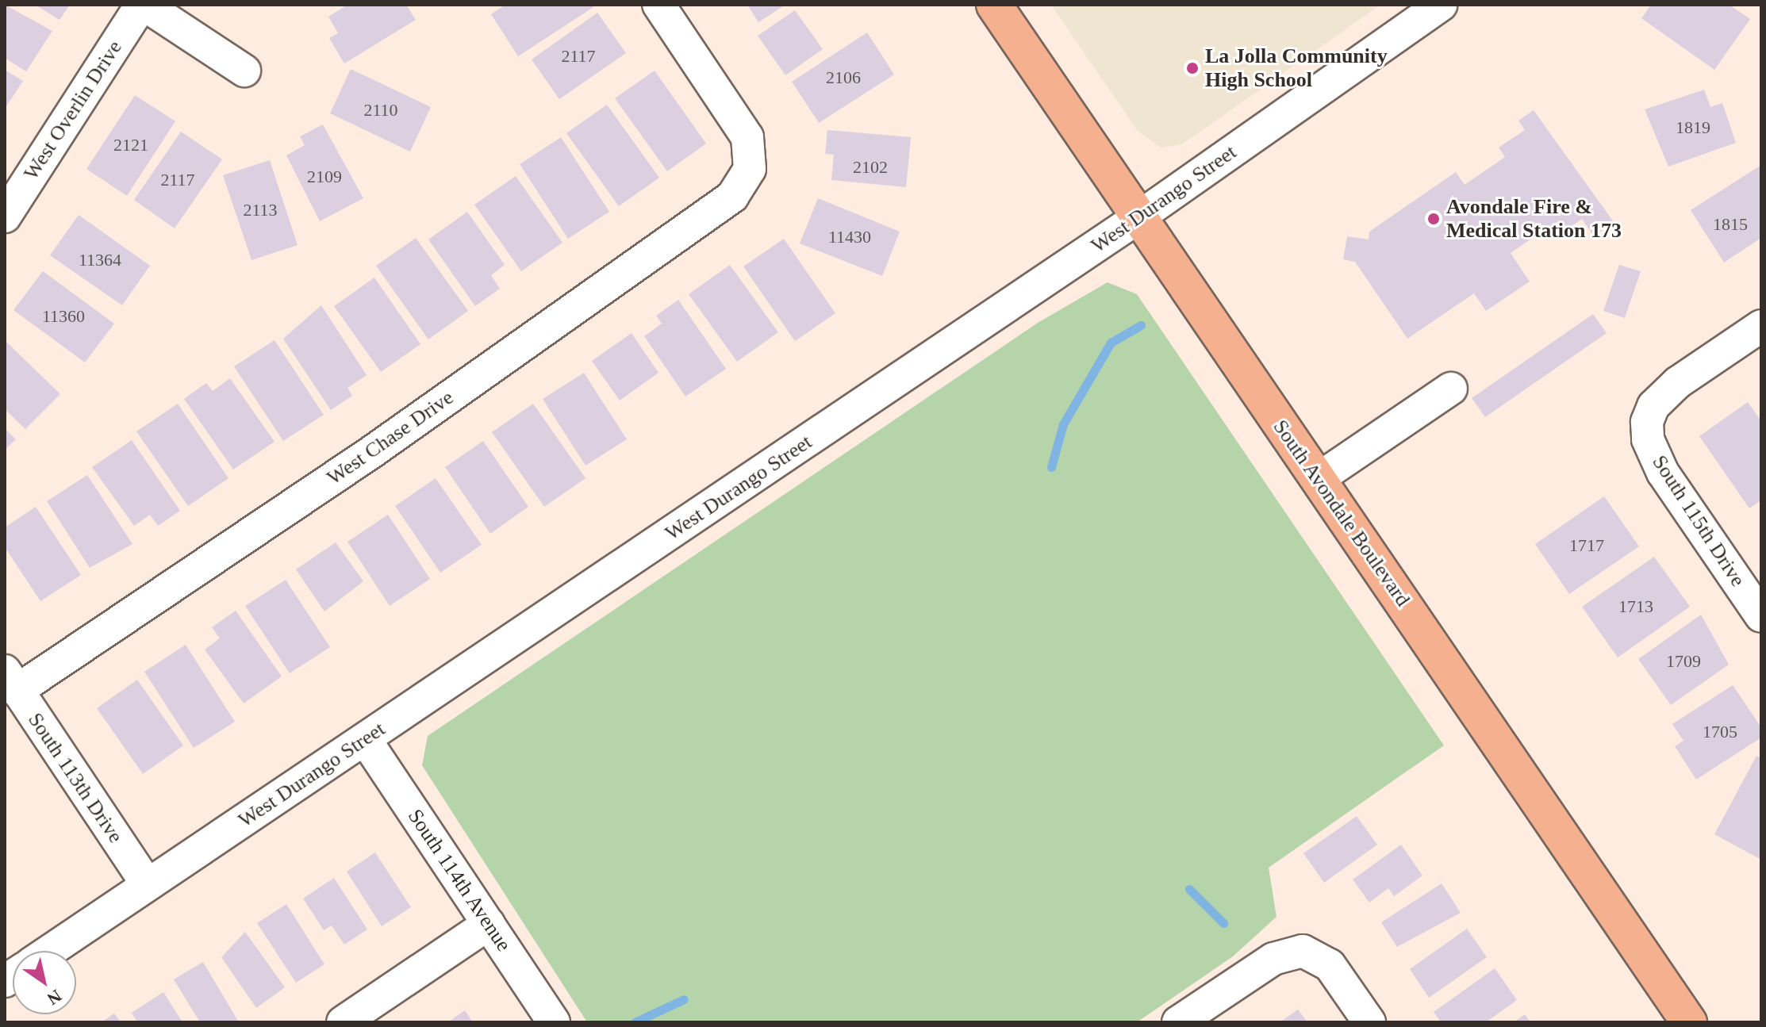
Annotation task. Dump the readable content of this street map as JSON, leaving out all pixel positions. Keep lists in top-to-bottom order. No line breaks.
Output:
{"streets":{"main road":["South Avondale Boulevard"],"street":["West Overlin Drive","West Durango Street","West Chase Drive","South 115th Drive","South 113th Drive","South 114th Avenue"]},"crossings":[["West Durango Street","South Avondale Boulevard"],["West Durango Street","South 113th Drive"],["West Durango Street","South 114th Avenue"],["West Chase Drive","South 113th Drive"]],"places":["La Jolla Community High School","Avondale Fire & Medical Station 173"],"house_numbers":["2117","2106","2110","1819","2121","2102","2109","2117","2113","1815","11430","11364","11360","1717","1713","1709","1705"],"north":"bottom right"}
